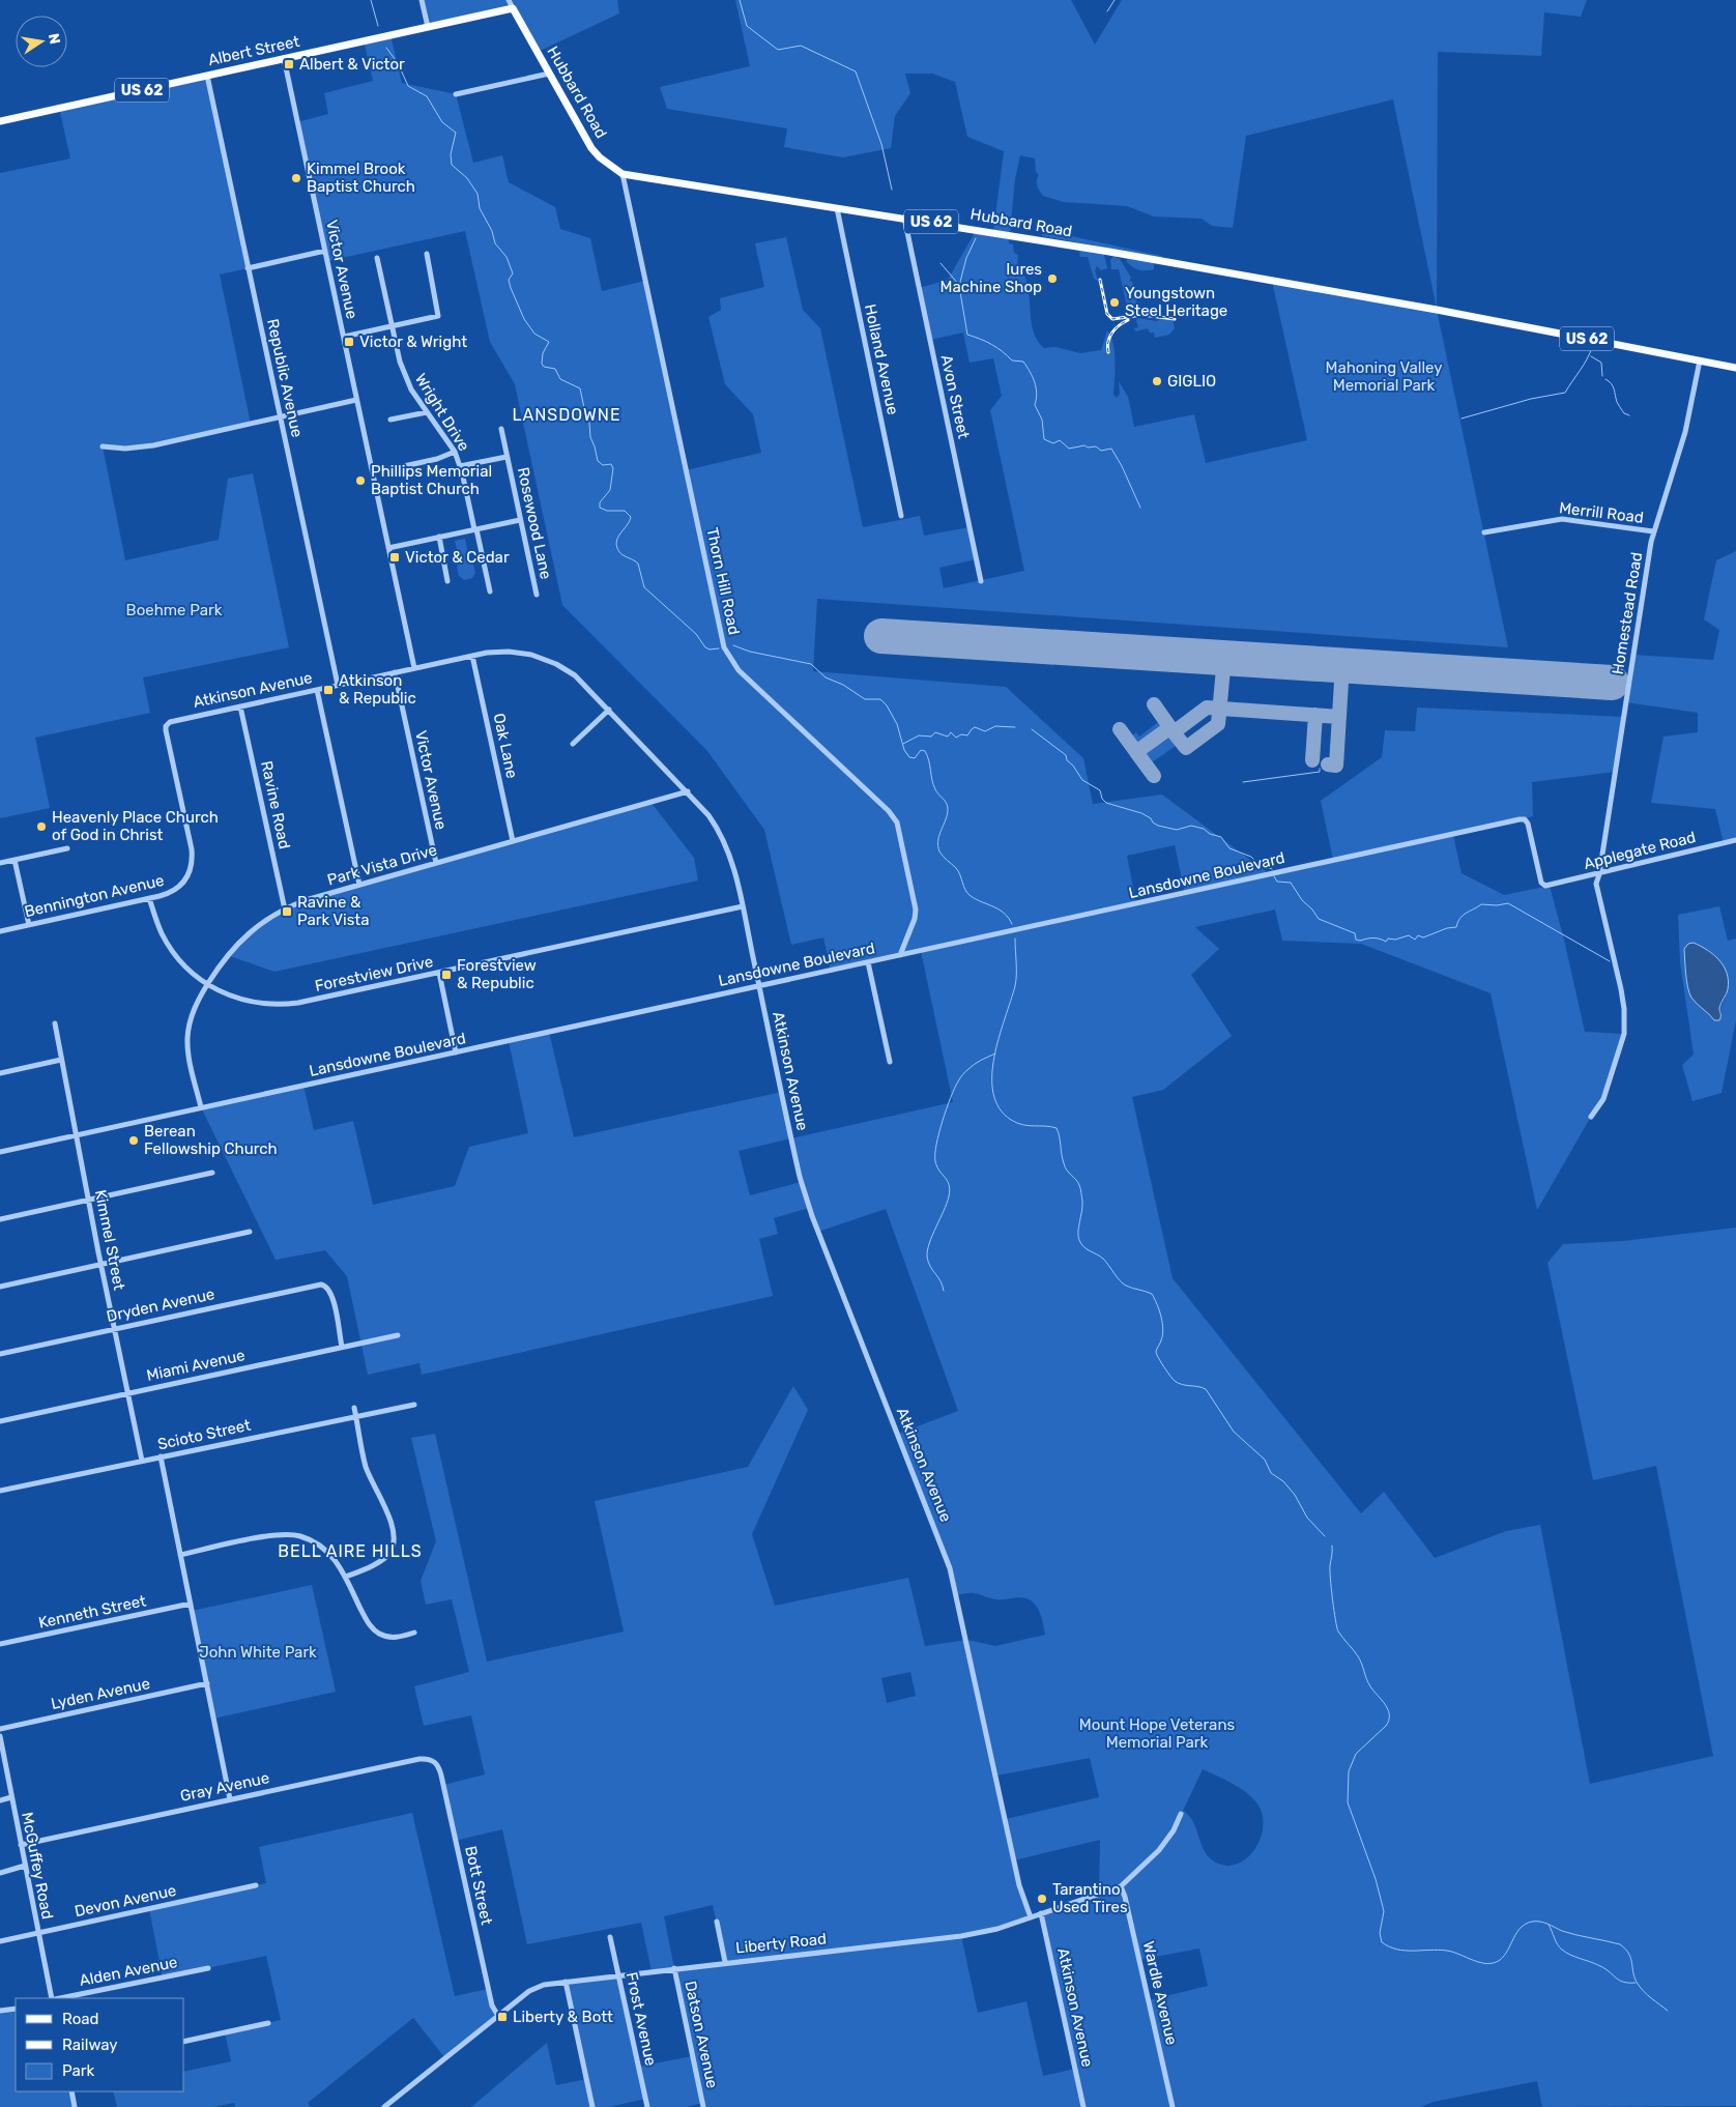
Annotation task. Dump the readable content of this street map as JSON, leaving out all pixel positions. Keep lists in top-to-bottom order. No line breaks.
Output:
{"streets":{"main road":["Albert Street","US 62","Hubbard Road"],"street":["Victor Avenue","Holland Avenue","Republic Avenue","Avon Street","Wright Drive","Merrill Road","Rosewood Lane","Thorn Hill Road","Homestead Road","Atkinson Avenue","Oak Lane","Ravine Road","Applegate Road","Park Vista Drive","Lansdowne Boulevard","Bennington Avenue","Forestview Drive","Kimmel Street","Dryden Avenue","Miami Avenue","Scioto Street","Kenneth Street","Lyden Avenue","Gray Avenue","McGuffey Road","Bott Street","Devon Avenue","Liberty Road","Alden Avenue","Wardle Avenue","Frost Avenue","Datson Avenue"]},"crossings":[["Albert Street","Hubbard Road"],["Albert Street","Victor Avenue"],["Albert Street","Republic Avenue"],["US 62","Hubbard Road"],["US 62","Homestead Road"],["Hubbard Road","Holland Avenue"],["Hubbard Road","Avon Street"],["Hubbard Road","Thorn Hill Road"],["Hubbard Road","Homestead Road"],["Victor Avenue","Atkinson Avenue"],["Victor Avenue","Park Vista Drive"],["Republic Avenue","Atkinson Avenue"],["Wright Drive","Rosewood Lane"],["Merrill Road","Homestead Road"],["Thorn Hill Road","Lansdowne Boulevard"],["Homestead Road","Applegate Road"],["Atkinson Avenue","Oak Lane"],["Atkinson Avenue","Ravine Road"],["Atkinson Avenue","Park Vista Drive"],["Atkinson Avenue","Lansdowne Boulevard"],["Atkinson Avenue","Bennington Avenue"],["Atkinson Avenue","Forestview Drive"],["Atkinson Avenue","Liberty Road"],["Oak Lane","Park Vista Drive"],["Ravine Road","Park Vista Drive"],["Applegate Road","Lansdowne Boulevard"],["Park Vista Drive","Lansdowne Boulevard"],["Park Vista Drive","Forestview Drive"],["Lansdowne Boulevard","Kimmel Street"],["Bennington Avenue","Forestview Drive"],["Kimmel Street","Dryden Avenue"],["Kimmel Street","Miami Avenue"],["Kimmel Street","Scioto Street"],["Dryden Avenue","Miami Avenue"],["Gray Avenue","McGuffey Road"],["Gray Avenue","Bott Street"],["McGuffey Road","Devon Avenue"],["Bott Street","Liberty Road"],["Liberty Road","Wardle Avenue"],["Liberty Road","Frost Avenue"],["Liberty Road","Datson Avenue"]],"districts":["LANSDOWNE","BELL AIRE HILLS"],"parks":["Mahoning Valley Memorial Park","Boehme Park","John White Park","Mount Hope Veterans Memorial Park"],"places":{"transit":["Albert & Victor","Victor & Wright","Victor & Cedar","Atkinson & Republic","Ravine & Park Vista","Forestview & Republic","Liberty & Bott"],"other":["Kimmel Brook Baptist Church","Iures Machine Shop","Youngstown Steel Heritage","GIGLIO","Phillips Memorial Baptist Church","Heavenly Place Church of God in Christ","Berean Fellowship Church","Tarantino Used Tires"]},"legend":["Road","Railway","Park"],"north":"right"}
